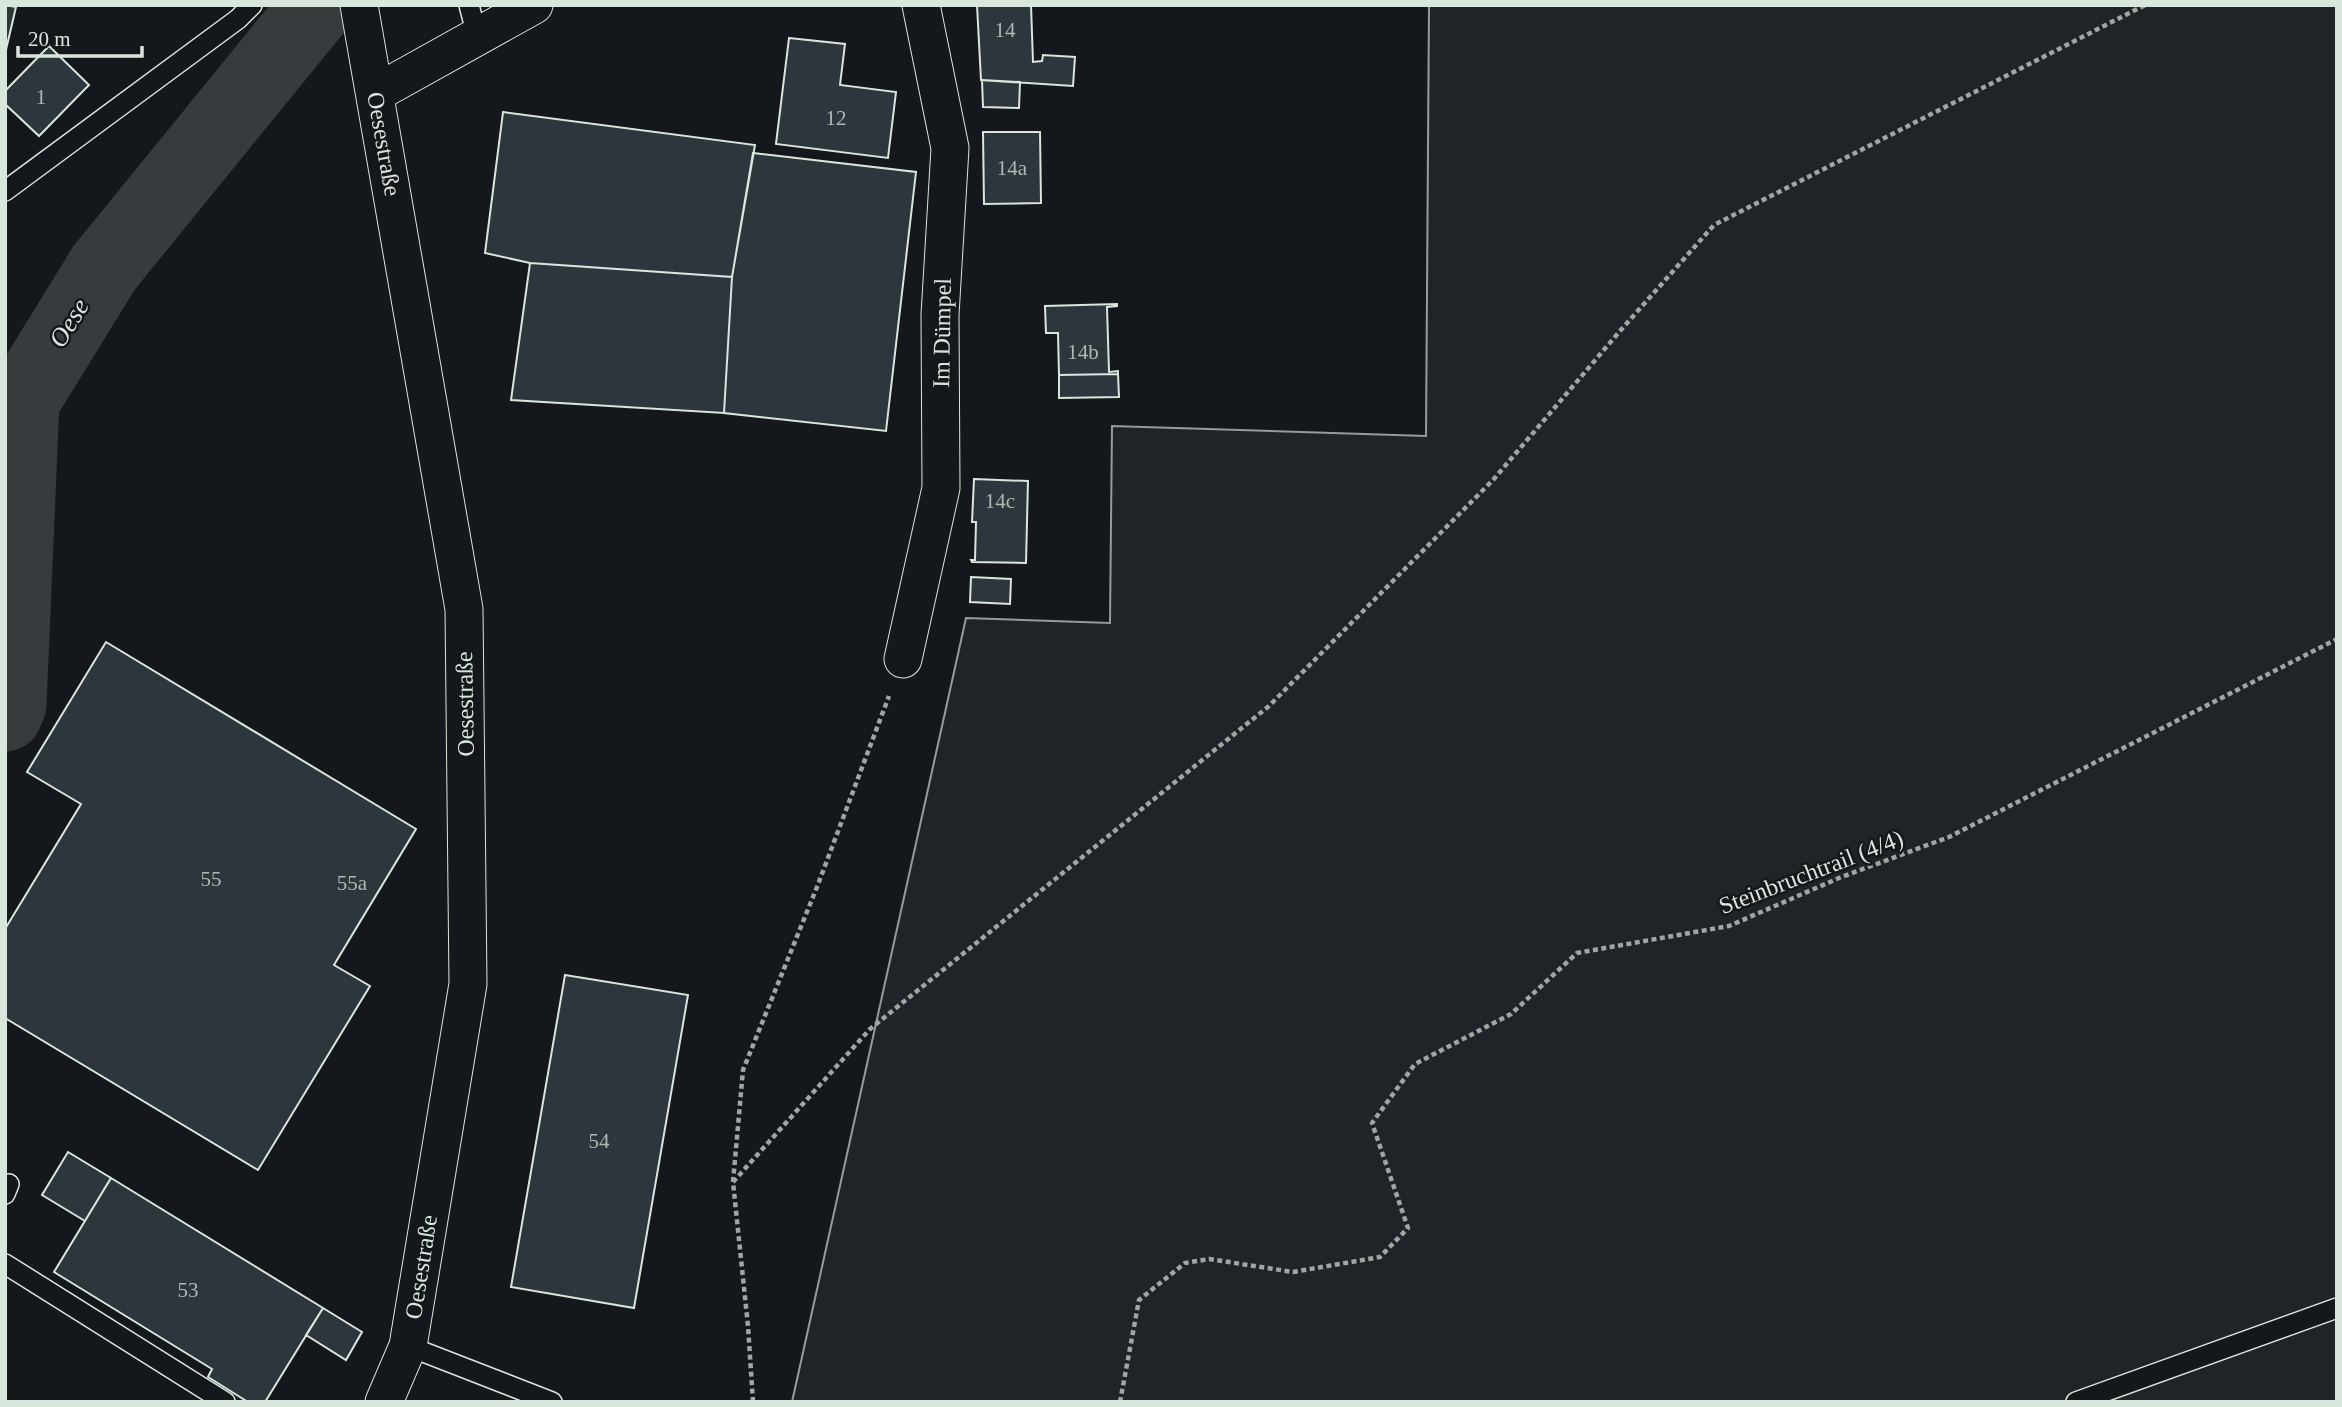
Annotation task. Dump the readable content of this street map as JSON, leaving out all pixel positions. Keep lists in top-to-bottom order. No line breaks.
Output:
{"streets":{"street":["Oesestraße","Im Dümpel"],"path":["Steinbruchtrail (4/4)"]},"water":["Oese"],"house_numbers":["14","1","12","14a","14b","14c","55","55a","54","53"],"scale_bar":"20 m"}
